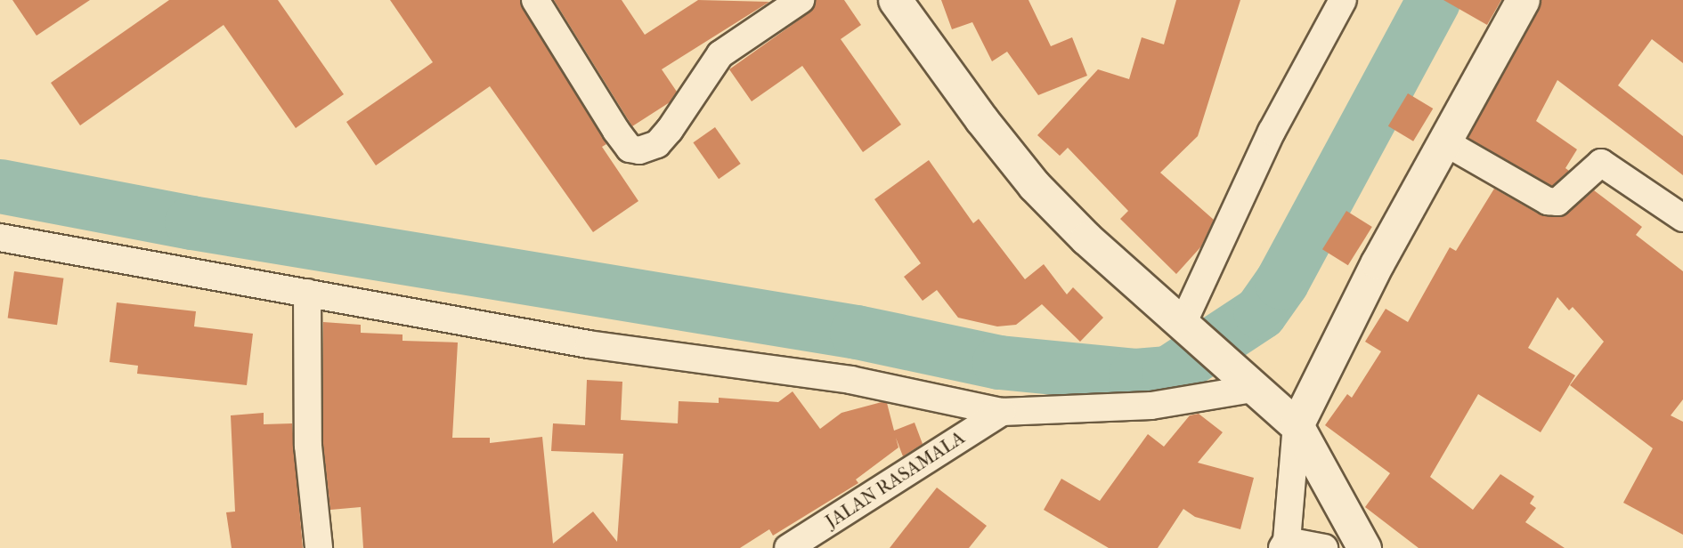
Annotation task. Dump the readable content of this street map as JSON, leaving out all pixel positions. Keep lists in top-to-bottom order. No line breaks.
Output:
{"streets":{"street":["JALAN RASAMALA"]}}
